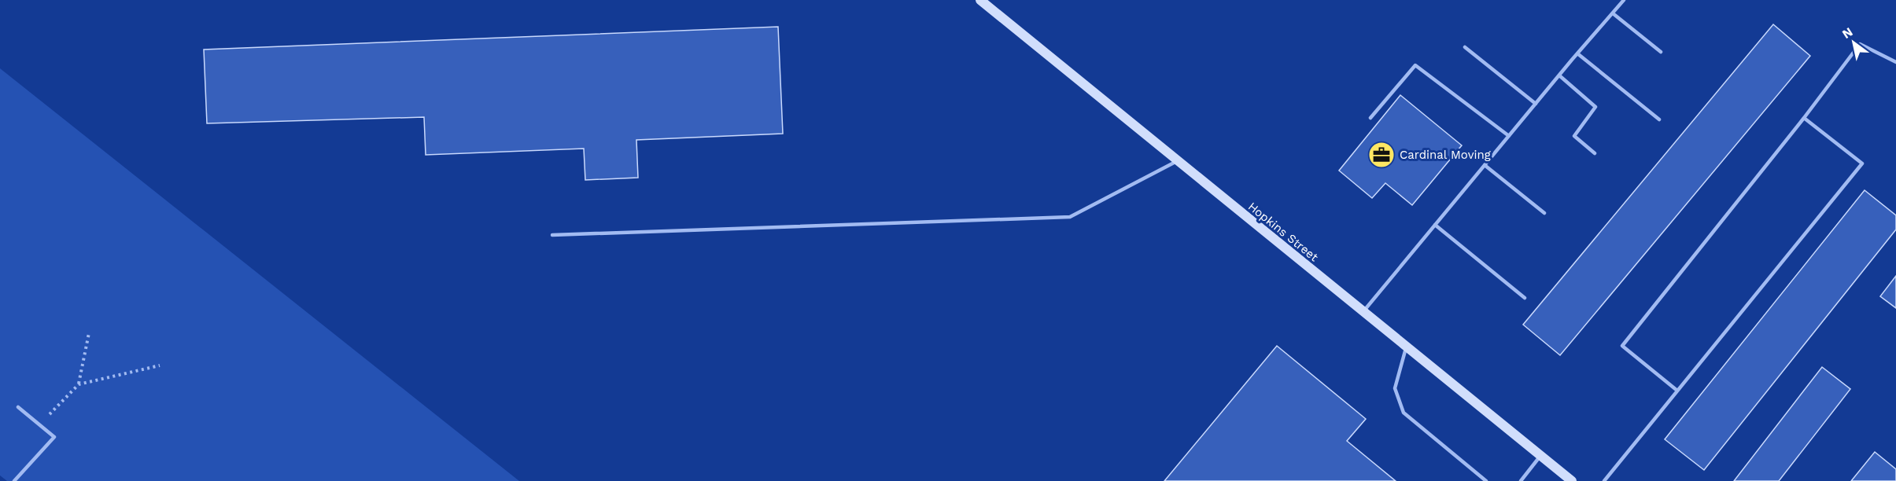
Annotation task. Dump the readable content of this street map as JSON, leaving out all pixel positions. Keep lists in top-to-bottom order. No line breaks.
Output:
{"streets":{"main road":["Hopkins Street"]},"places":{"office":["Cardinal Moving"]},"north":"top left"}
